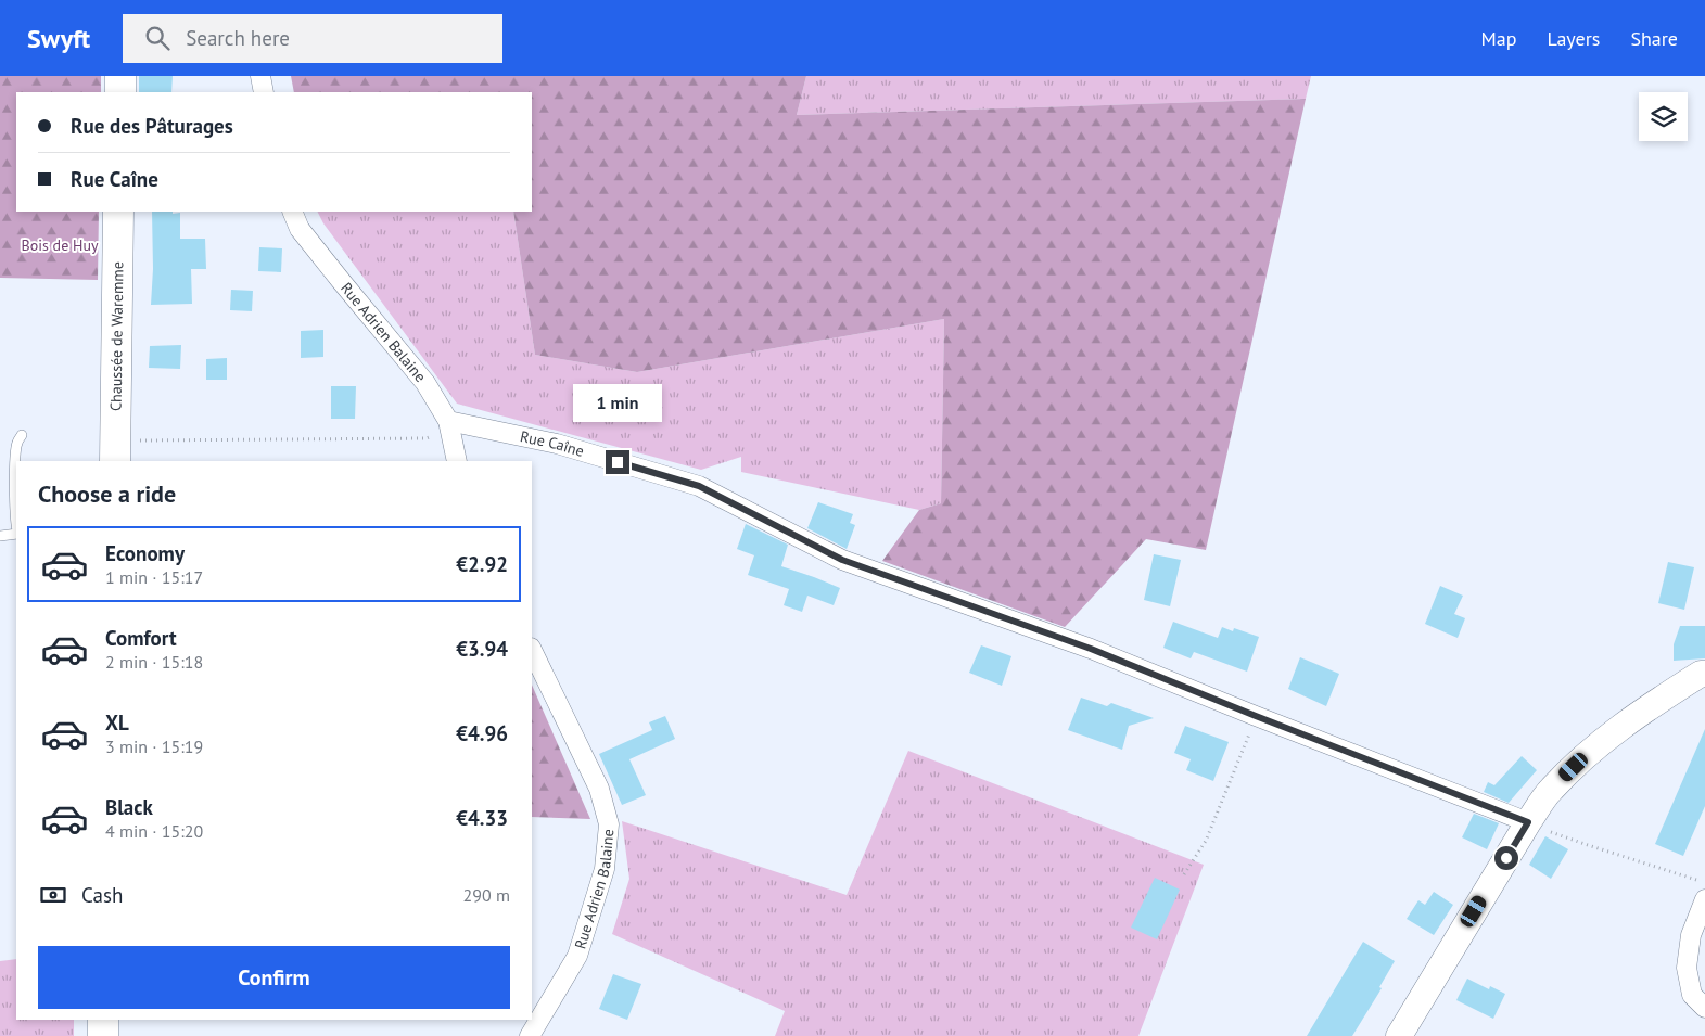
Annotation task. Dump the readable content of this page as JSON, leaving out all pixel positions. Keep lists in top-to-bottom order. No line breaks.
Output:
{"streets":{"main road":["Chaussée de Waremme"],"street":["Rue Adrien Balaine","Rue Caîne"]},"crossings":[["Rue Adrien Balaine","Rue Caîne"]],"parks":["Bois de Huy"],"page":{"header":"Swyft","search":"Search here","nav":["Map","Layers","Share"],"banner":["Rue des Pâturages","Rue Caîne"],"bubble":"1 min","heading":"Choose a ride","list":[{"name":"Economy","note":"1 min · 15:17","value":"€2.92"},{"name":"Comfort","note":"2 min · 15:18","value":"€3.94"},{"name":"XL","note":"3 min · 15:19","value":"€4.96"},{"name":"Black","note":"4 min · 15:20","value":"€4.33"}],"pay":["Cash","290 m"],"buttons":"Confirm"}}
